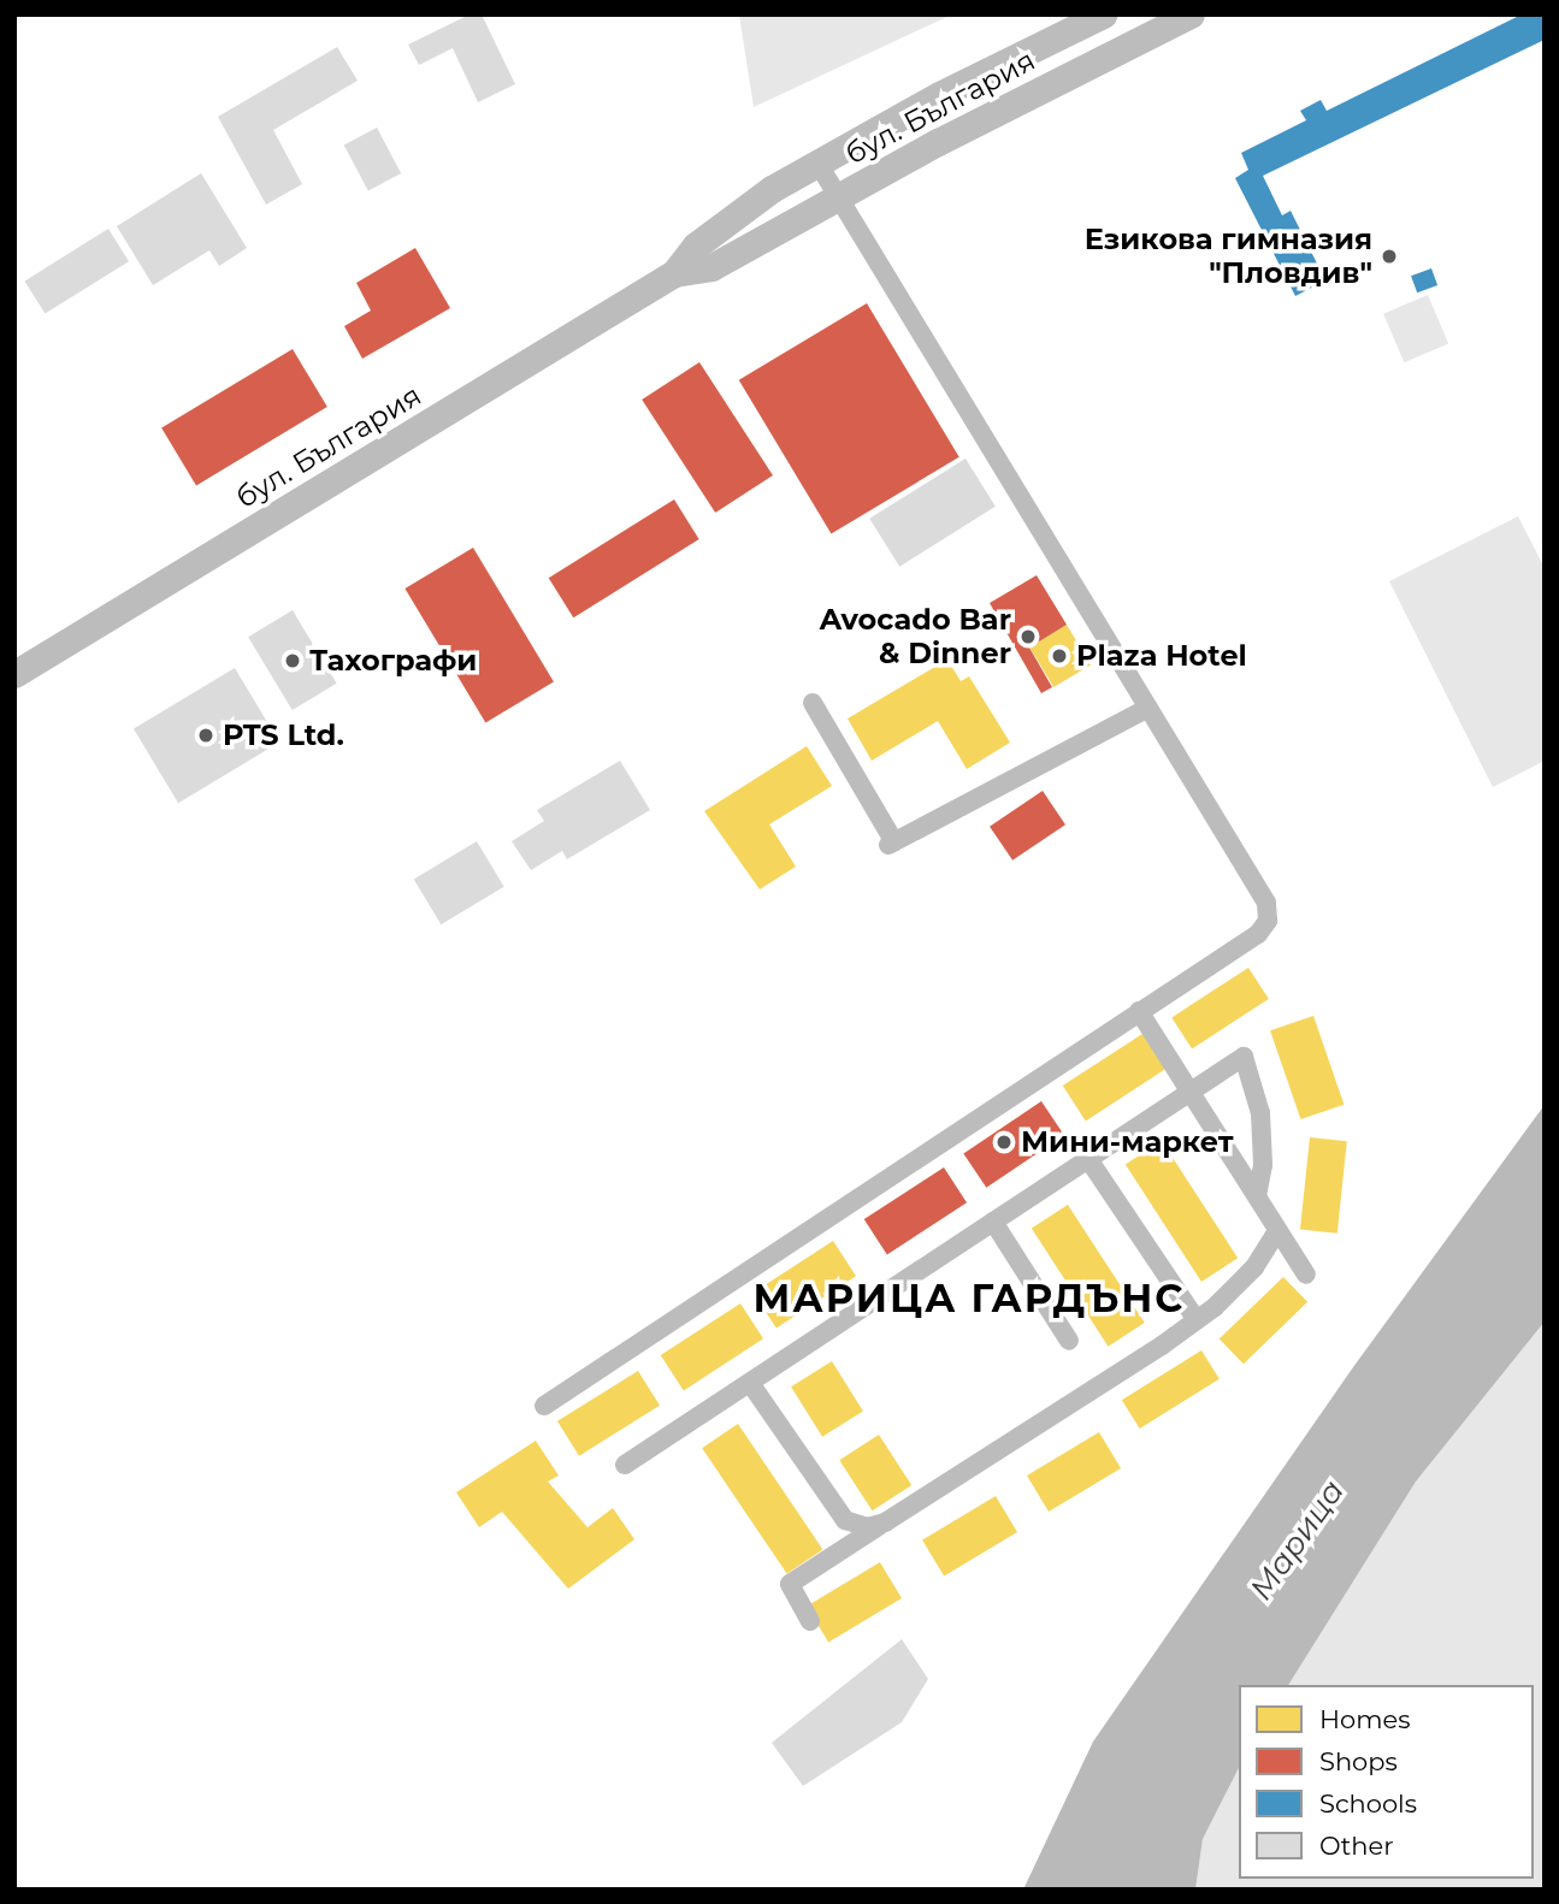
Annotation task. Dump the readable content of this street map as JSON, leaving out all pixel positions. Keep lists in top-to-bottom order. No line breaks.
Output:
{"streets":{"main road":["бул. България"]},"districts":["МАРИЦА ГАРДЪНС"],"water":["Марица"],"places":["Езикова гимназия \"Пловдив\"","Avocado Bar & Dinner","Plaza Hotel","Тахографи","PTS Ltd.","Мини-маркет"],"legend":["Homes","Shops","Schools","Other"]}
